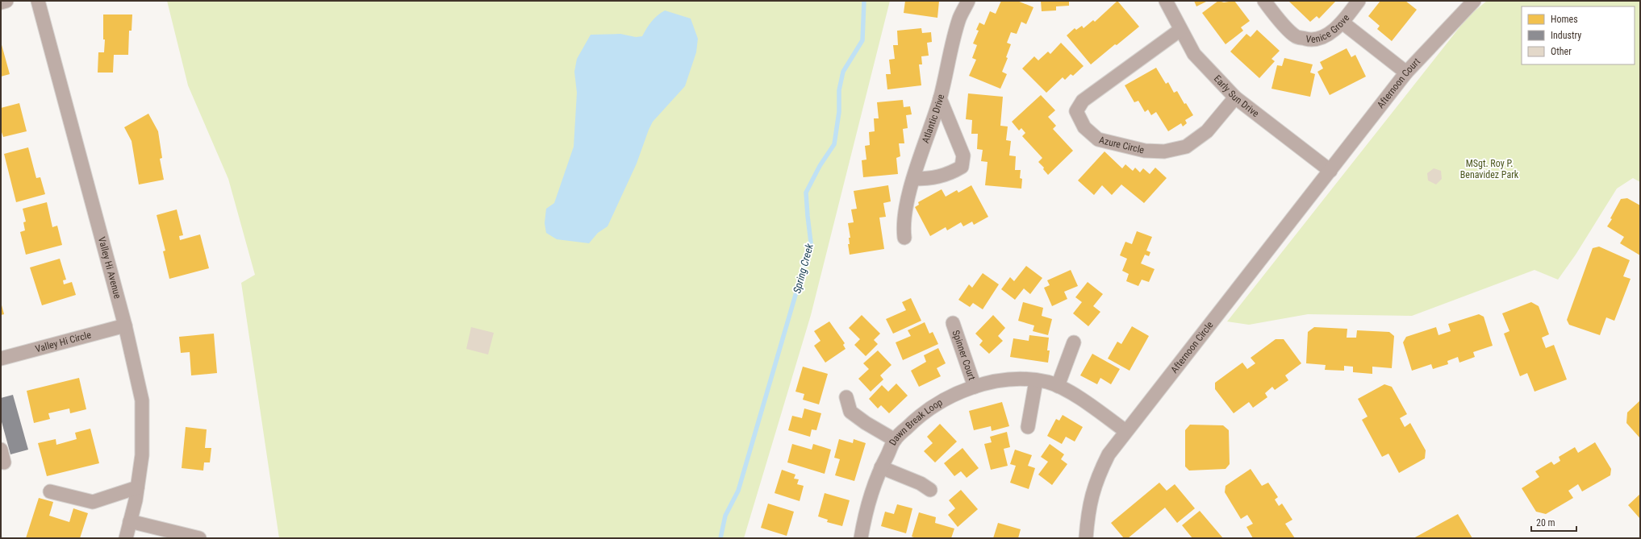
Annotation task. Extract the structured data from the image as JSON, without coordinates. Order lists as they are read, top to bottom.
{
  "streets": {
    "street": [
      "Venice Grove",
      "Afternoon Court",
      "Early Sun Drive",
      "Atlantic Drive",
      "Azure Circle",
      "Valley Hi Avenue",
      "Valley Hi Circle",
      "Afternoon Circle",
      "Spinner Court",
      "Dawn Break Loop"
    ]
  },
  "crossings": [
    ["Afternoon Court", "Early Sun Drive"],
    ["Afternoon Court", "Afternoon Circle"],
    ["Early Sun Drive", "Azure Circle"],
    ["Early Sun Drive", "Afternoon Circle"],
    ["Valley Hi Avenue", "Valley Hi Circle"],
    ["Afternoon Circle", "Dawn Break Loop"],
    ["Spinner Court", "Dawn Break Loop"]
  ],
  "water": ["Spring Creek"],
  "parks": ["MSgt. Roy P. Benavidez Park"],
  "legend": ["Homes", "Industry", "Other"],
  "scale_bar": "20 m"
}
